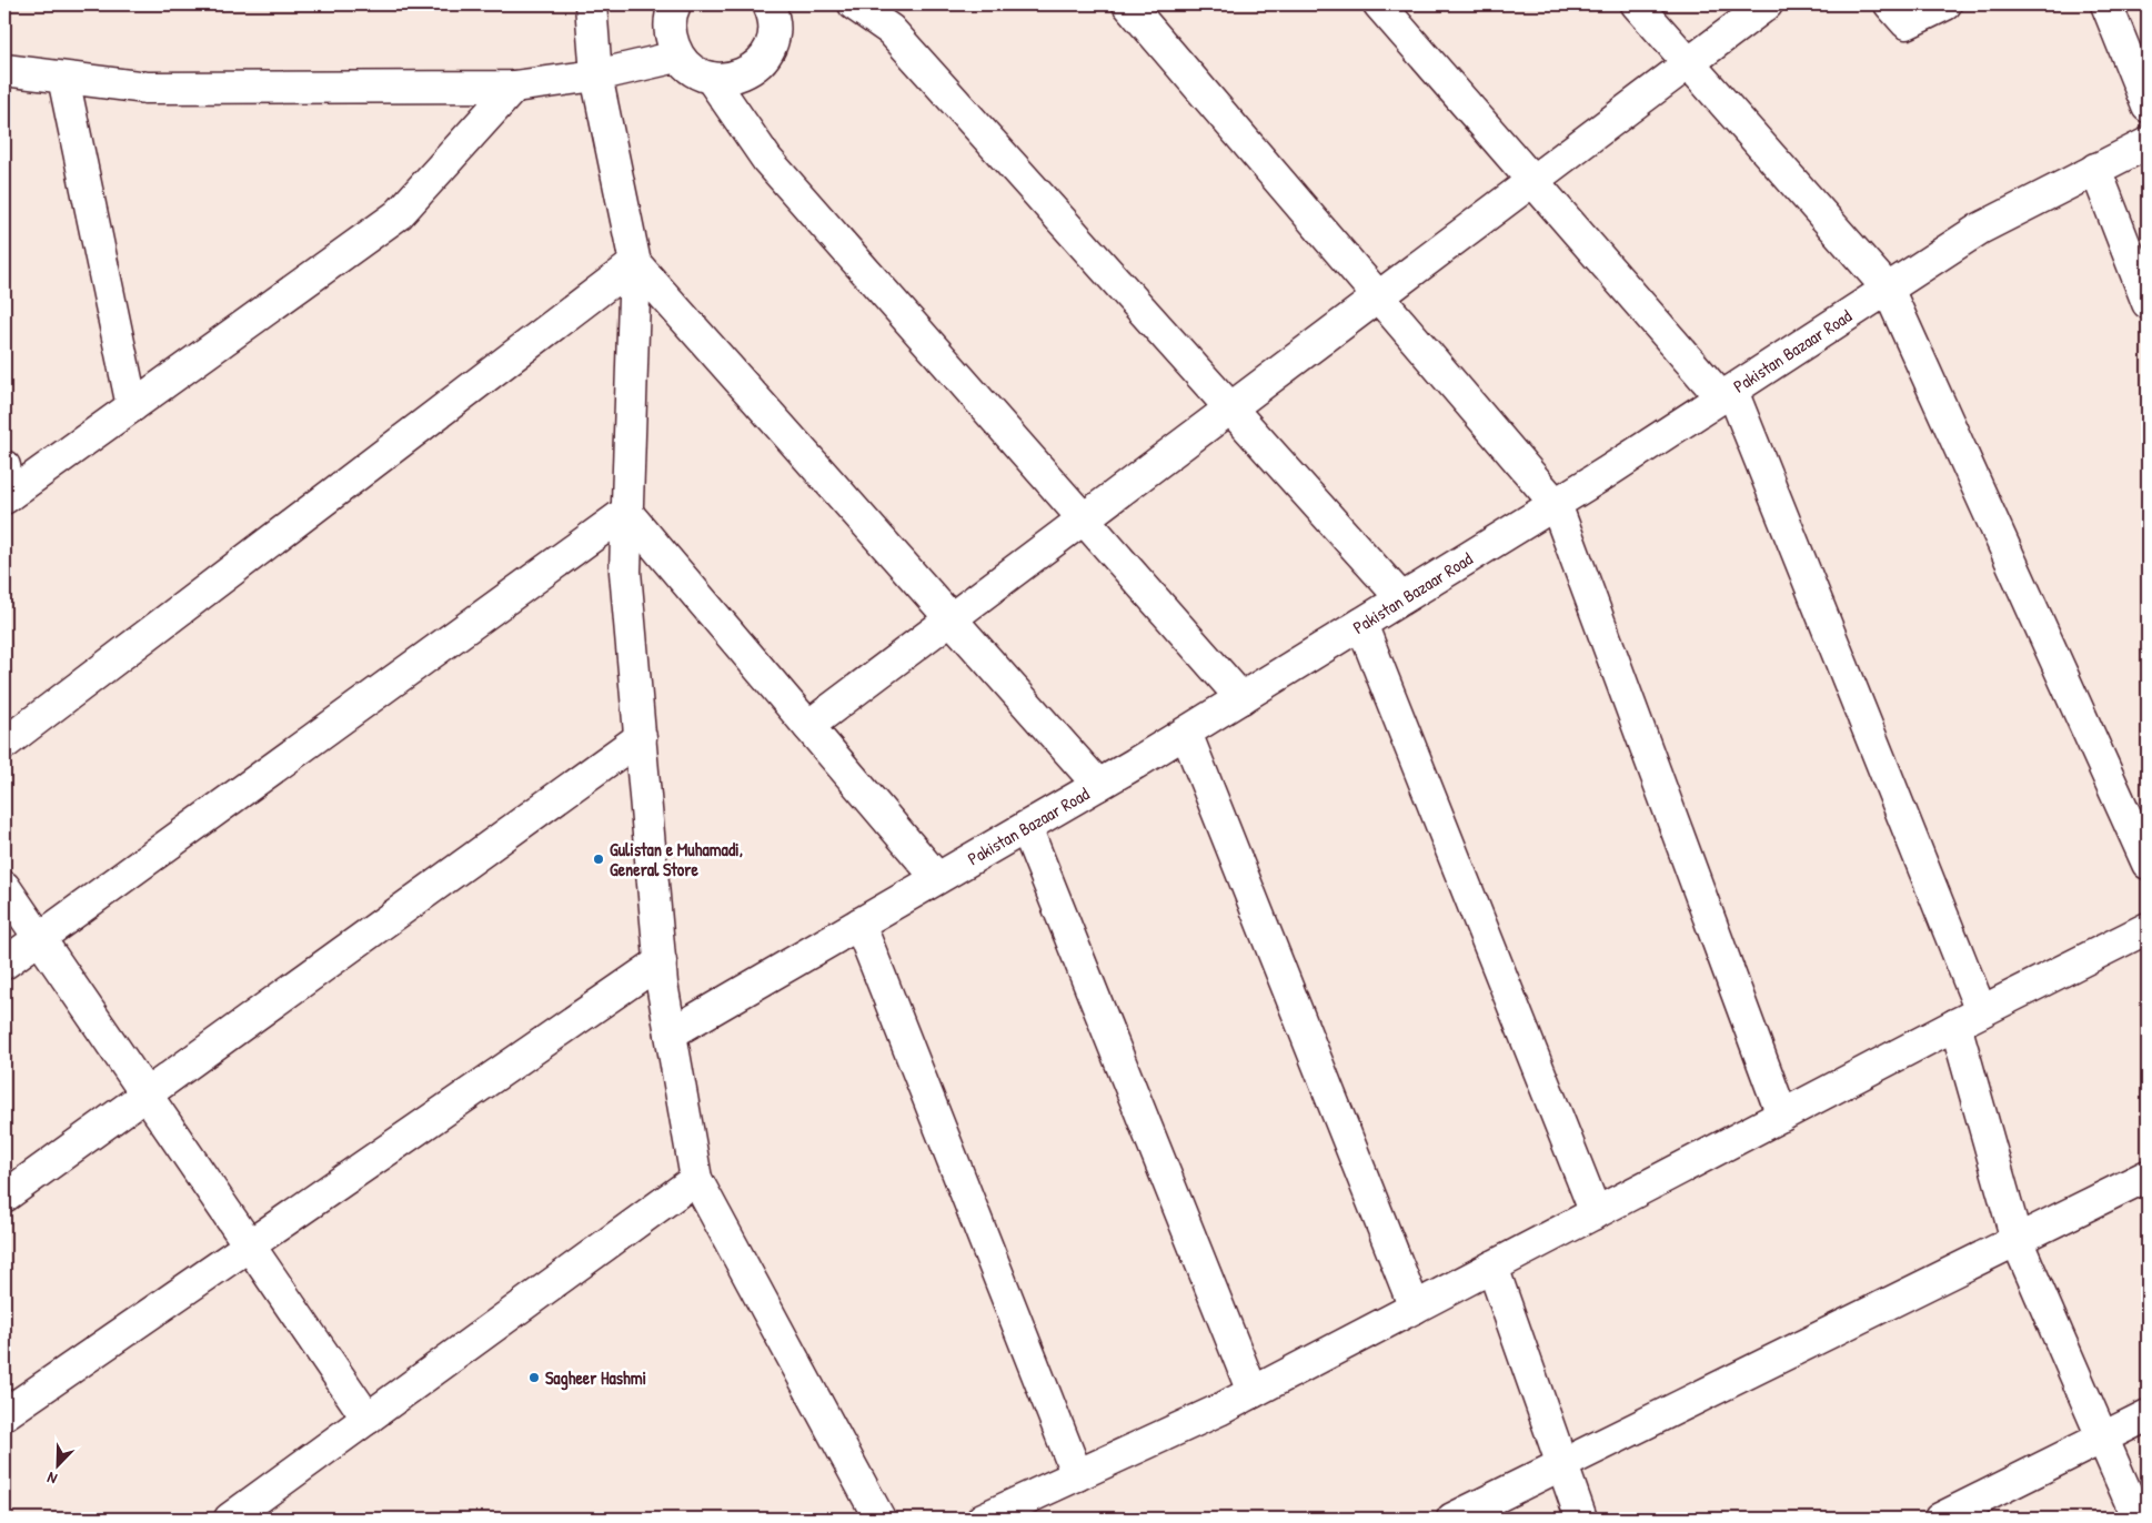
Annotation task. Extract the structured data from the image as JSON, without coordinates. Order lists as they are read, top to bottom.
{
  "streets": {
    "street": ["Pakistan Bazaar Road"]
  },
  "places": ["Gulistan e Muhamadi, General Store", "Sagheer Hashmi"],
  "north": "bottom left"
}
